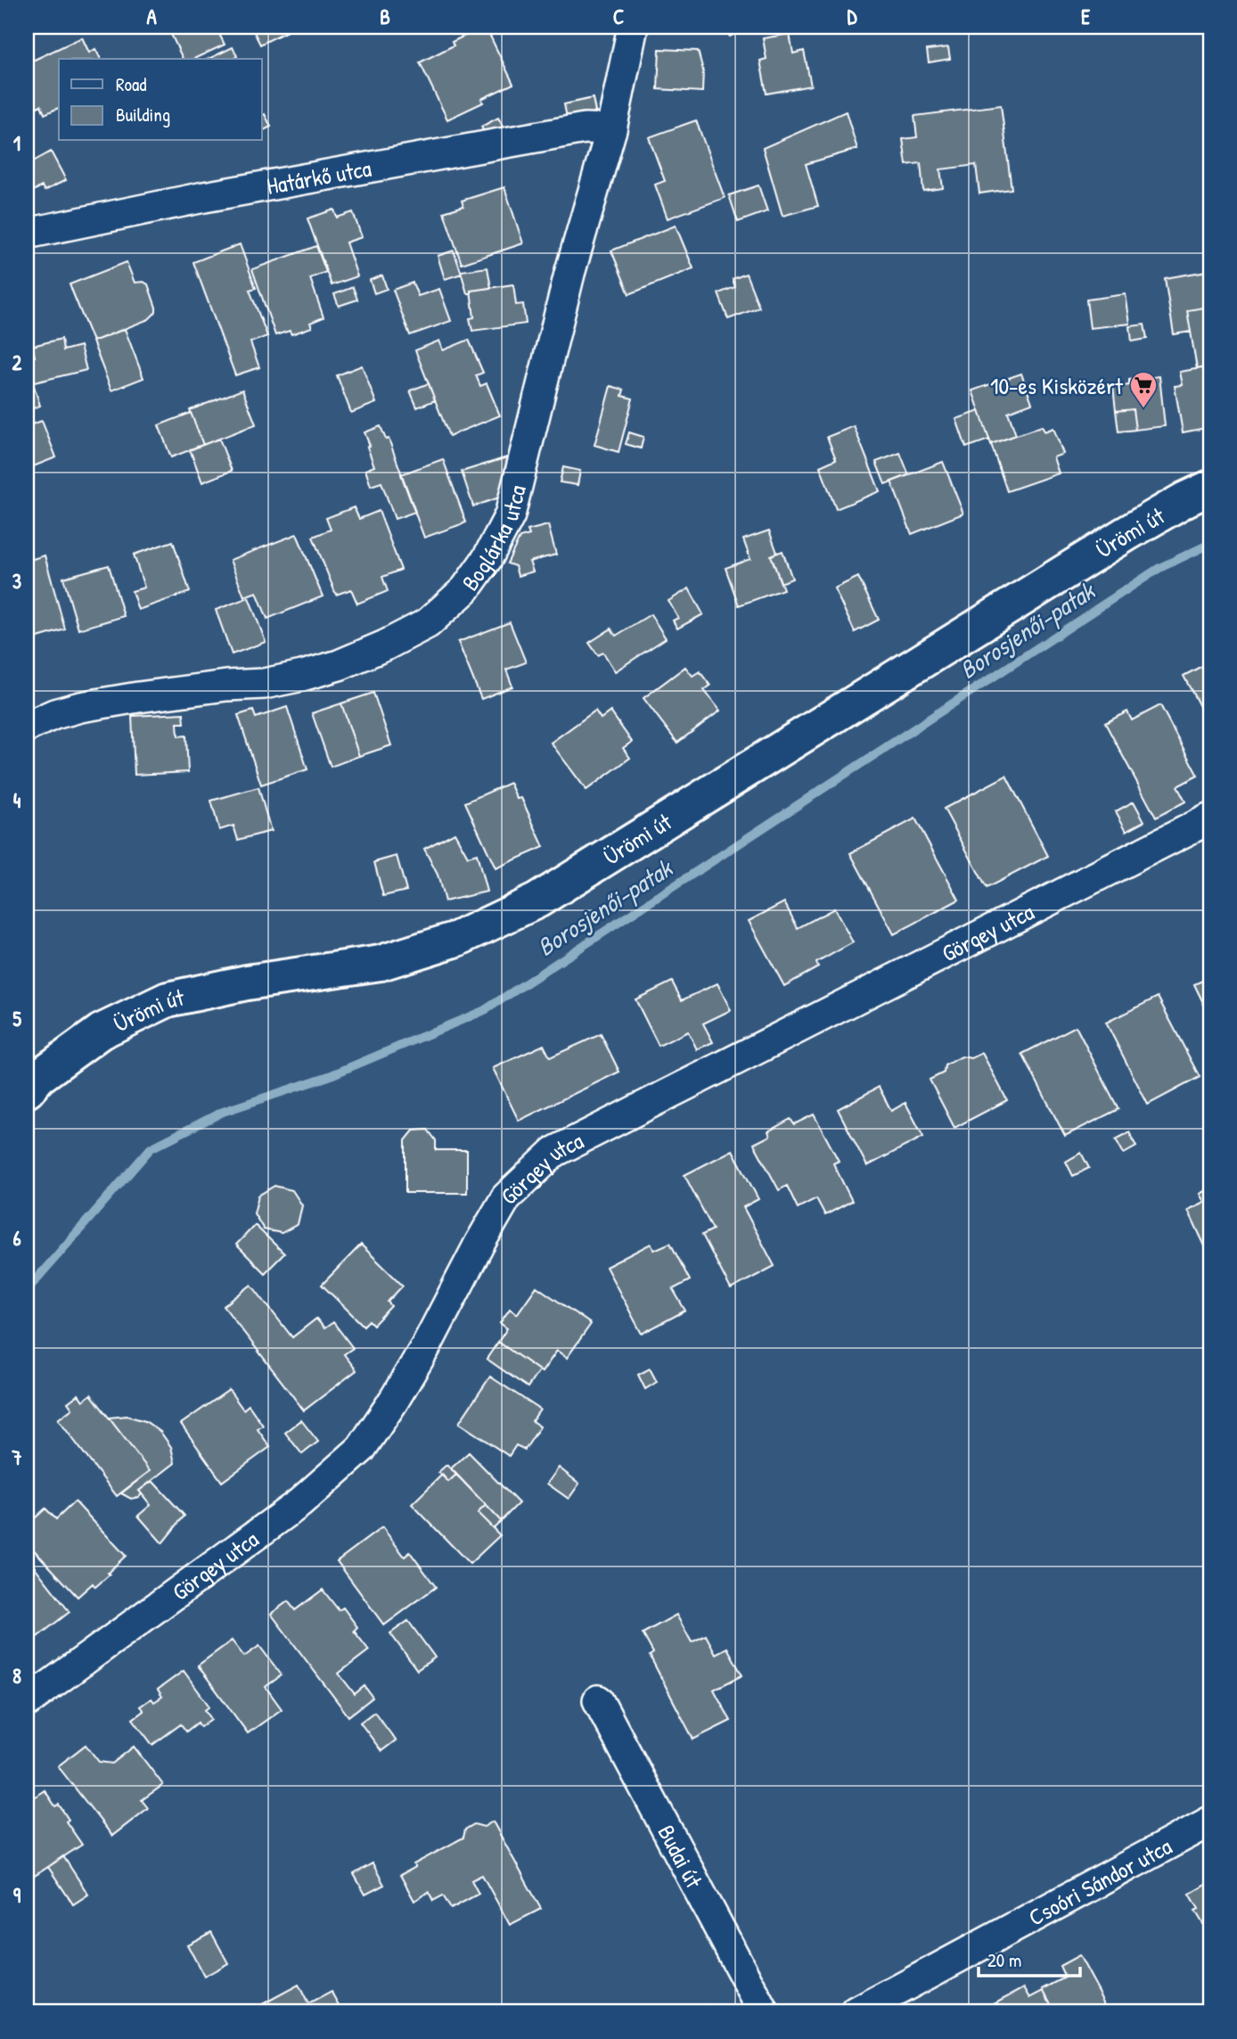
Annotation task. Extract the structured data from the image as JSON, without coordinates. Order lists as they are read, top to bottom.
{
  "streets": {
    "main road": ["Ürömi út"],
    "street": [
      "Határkő utca",
      "Boglárka utca",
      "Görgey utca",
      "Budai út",
      "Csoóri Sándor utca"
    ]
  },
  "crossings": [
    ["Határkő utca", "Boglárka utca"]
  ],
  "water": ["Borosjenői-patak"],
  "places": {
    "supermarket": ["10-es Kisközért"]
  },
  "legend": ["Road", "Building"],
  "scale_bar": "20 m",
  "grid": {
    "columns": [
      "A",
      "B",
      "C",
      "D",
      "E"
    ],
    "rows": [
      "1",
      "2",
      "3",
      "4",
      "5",
      "6",
      "7",
      "8",
      "9"
    ]
  }
}
